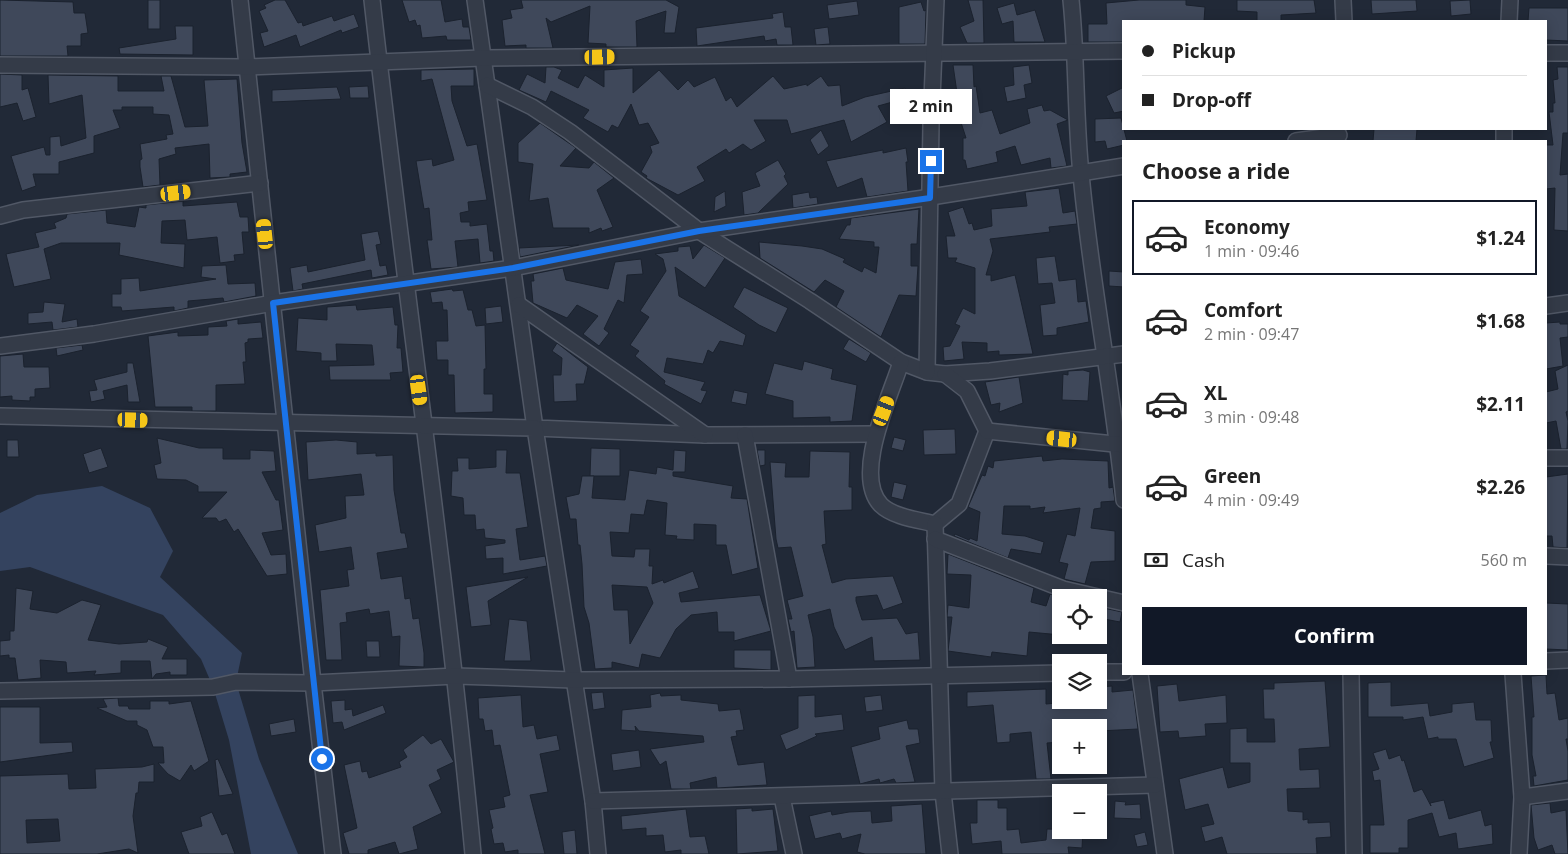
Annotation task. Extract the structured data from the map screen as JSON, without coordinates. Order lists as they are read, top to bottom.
{
  "page": {
    "banner": ["Pickup", "Drop-off"],
    "bubble": "2 min",
    "heading": "Choose a ride",
    "list": [
      {
        "name": "Economy",
        "note": "1 min · 09:46",
        "value": "$1.24"
      },
      {
        "name": "Comfort",
        "note": "2 min · 09:47",
        "value": "$1.68"
      },
      {
        "name": "XL",
        "note": "3 min · 09:48",
        "value": "$2.11"
      },
      {
        "name": "Green",
        "note": "4 min · 09:49",
        "value": "$2.26"
      }
    ],
    "pay": ["Cash", "560 m"],
    "map_buttons": ["+", "−"],
    "buttons": "Confirm"
  }
}
